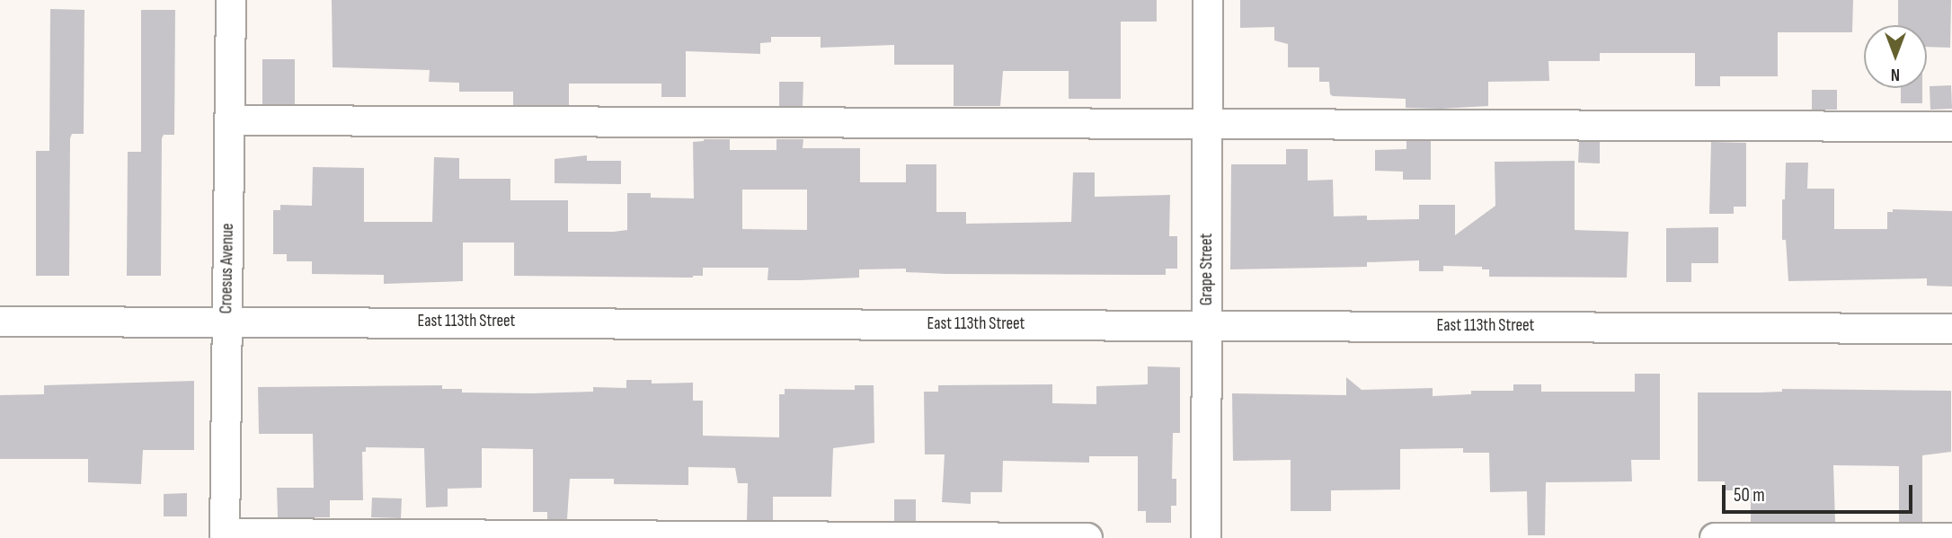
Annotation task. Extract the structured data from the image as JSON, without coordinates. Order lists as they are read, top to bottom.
{
  "streets": {
    "street": ["Croesus Avenue", "Grape Street", "East 113th Street"]
  },
  "crossings": [
    ["Croesus Avenue", "East 113th Street"],
    ["Grape Street", "East 113th Street"]
  ],
  "scale_bar": "50 m",
  "north": "bottom"
}
